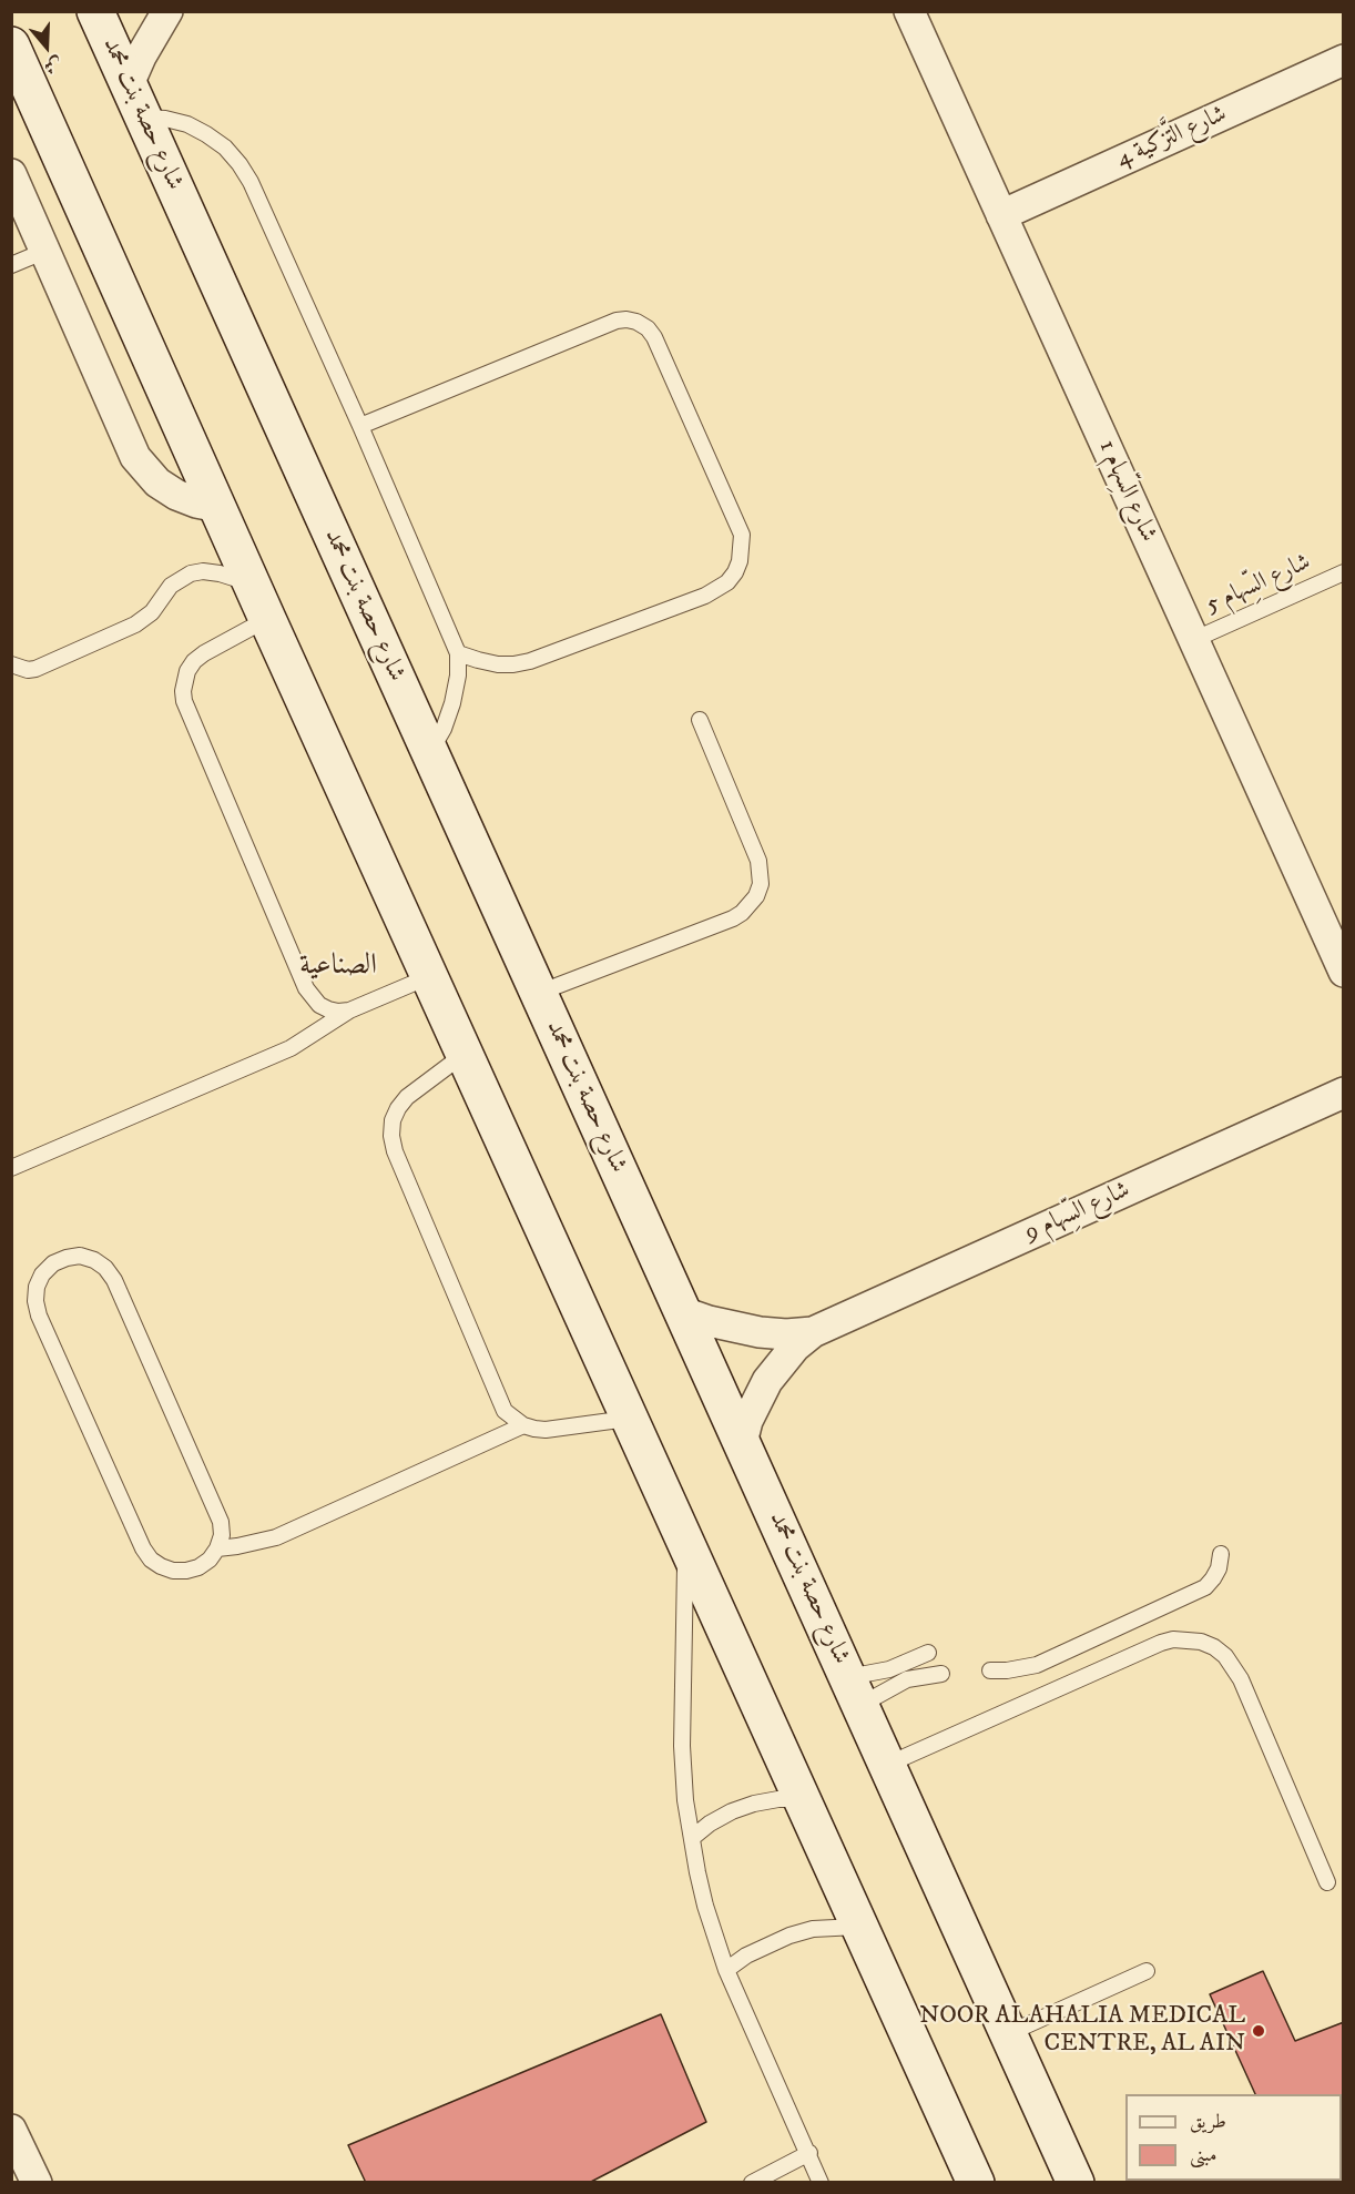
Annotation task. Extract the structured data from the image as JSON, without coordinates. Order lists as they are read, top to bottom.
{
  "streets": {
    "street": [
      "شارع حصة بنت محمد",
      "شارع التَّزكية 4",
      "شارع السِّهام 1",
      "شارع السِّهام 9"
    ],
    "lane": ["شارع السِّهام 5"]
  },
  "crossings": [
    ["شارع حصة بنت محمد", "شارع السِّهام 9"],
    ["شارع التَّزكية 4", "شارع السِّهام 1"],
    ["شارع السِّهام 1", "شارع السِّهام 5"]
  ],
  "districts": ["الصناعية"],
  "places": ["NOOR ALAHALIA MEDICAL CENTRE, AL AIN"],
  "legend": ["طريق", "مبنى"],
  "north": "bottom"
}
